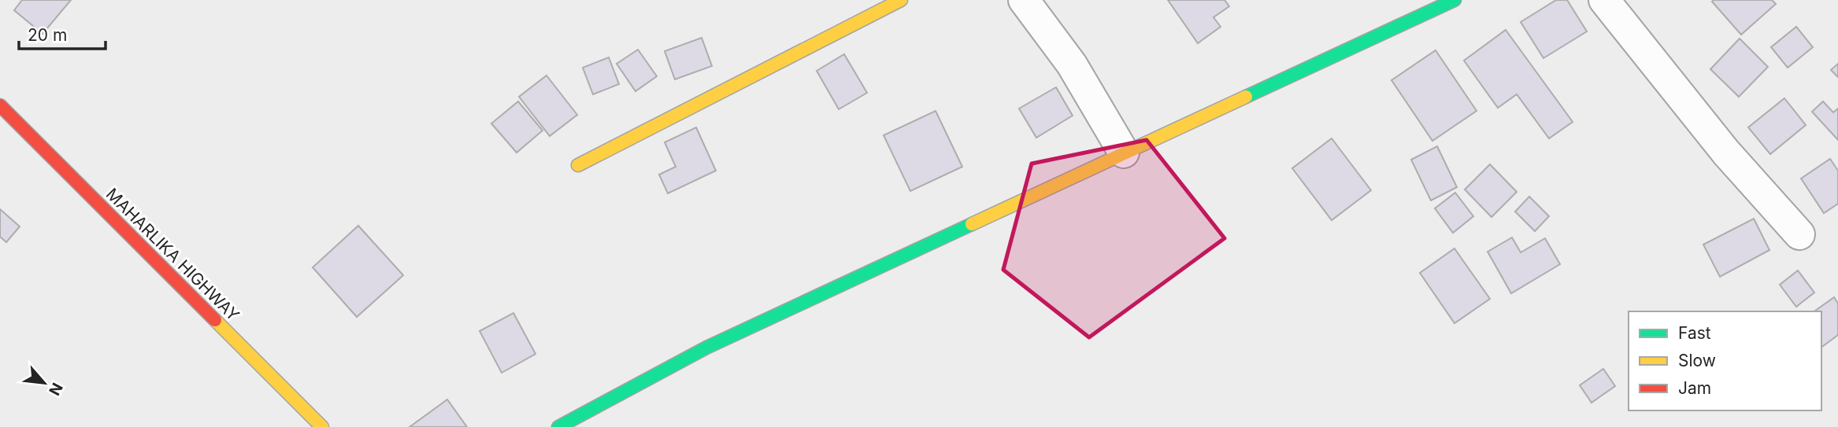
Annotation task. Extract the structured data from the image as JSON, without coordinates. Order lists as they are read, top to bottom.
{
  "streets": {
    "main road": ["MAHARLIKA HIGHWAY"]
  },
  "legend": ["Fast", "Slow", "Jam"],
  "scale_bar": "20 m",
  "north": "bottom right"
}
